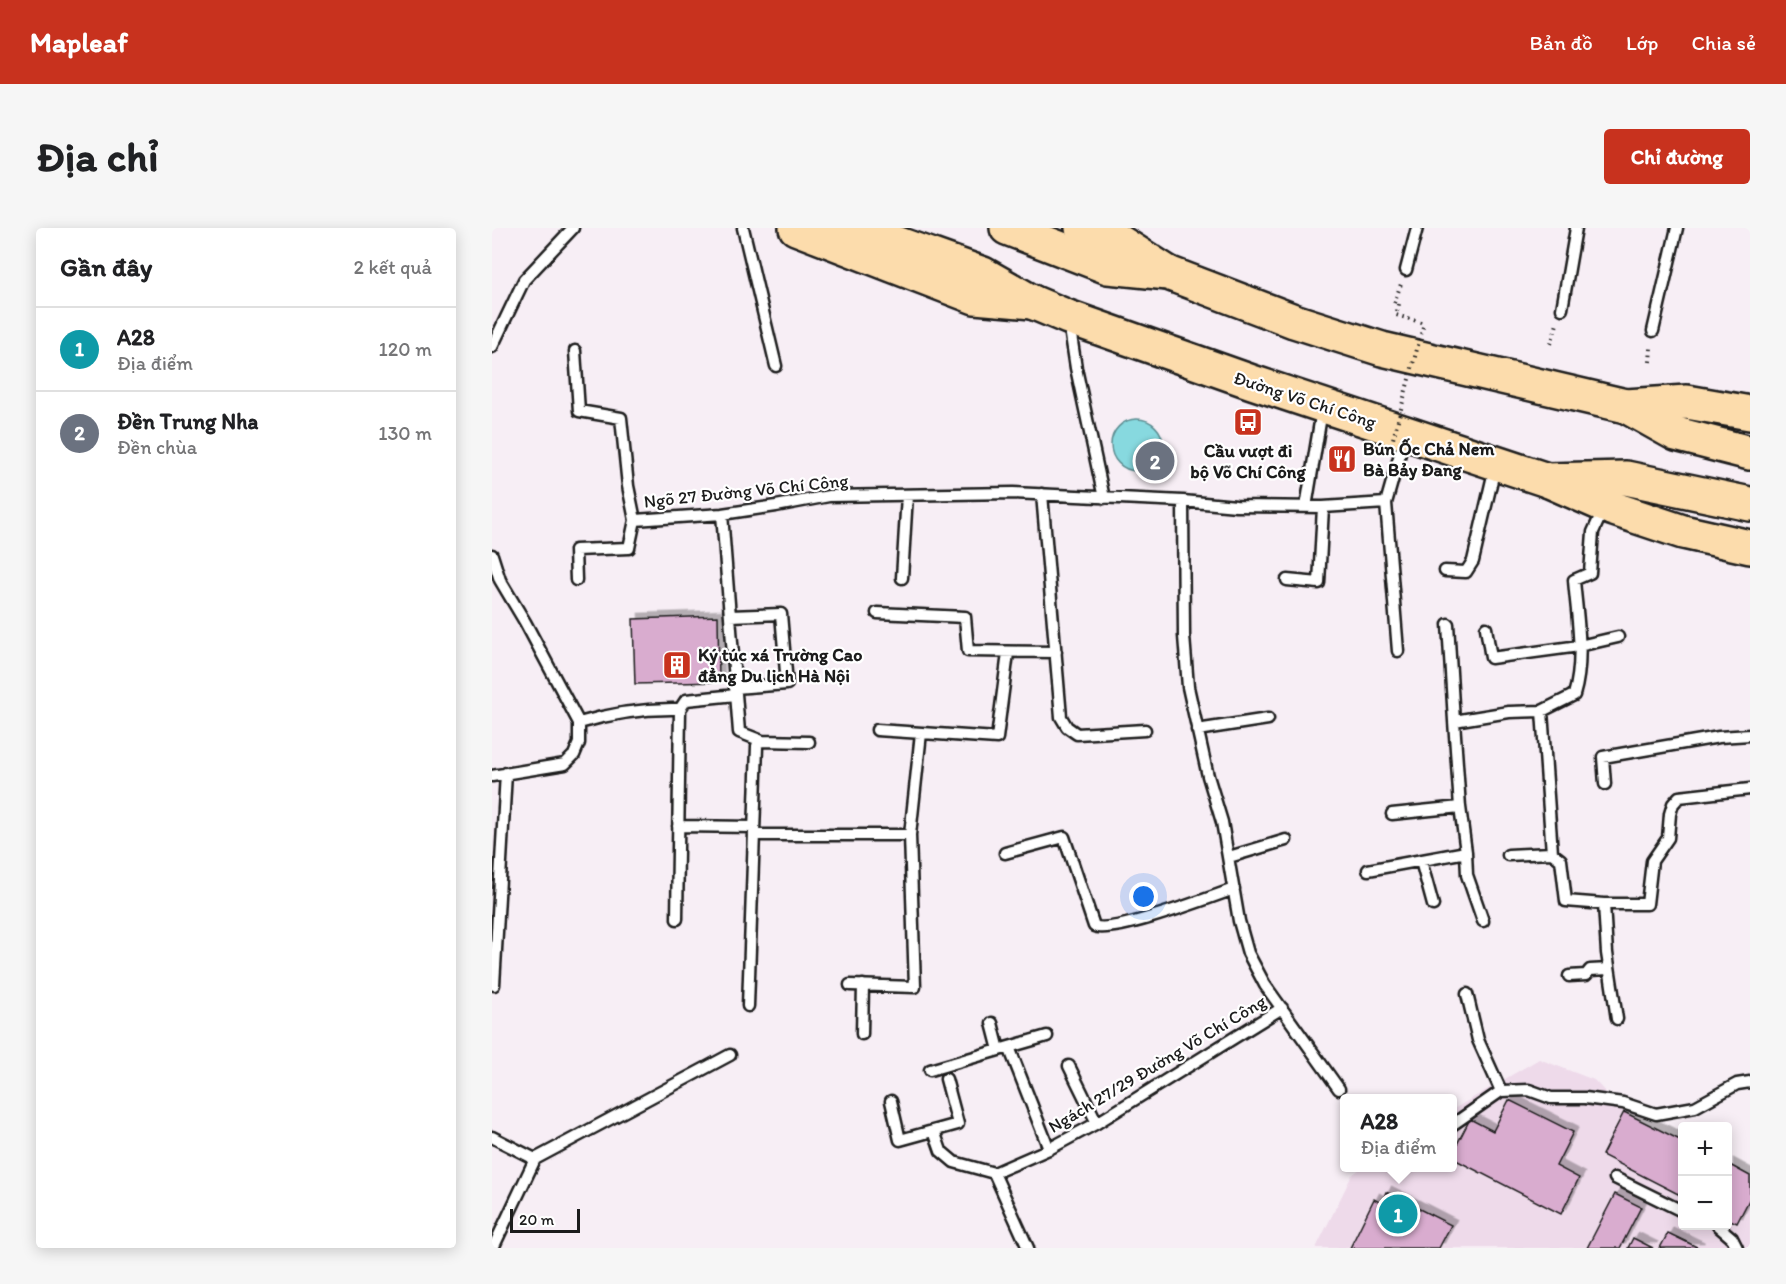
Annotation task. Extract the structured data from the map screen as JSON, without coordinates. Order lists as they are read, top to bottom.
{
  "streets": {
    "main road": ["Đường Võ Chí Công"],
    "lane": ["Ngõ 27 Đường Võ Chí Công", "Ngách 27/29 Đường Võ Chí Công"]
  },
  "crossings": [
    ["Ngõ 27 Đường Võ Chí Công", "Ngách 27/29 Đường Võ Chí Công"]
  ],
  "places": {
    "bus stop": ["Cầu vượt đi bộ Võ Chí Công"],
    "restaurant": ["Bún Ốc Chả Nem Bà Bảy Đang"],
    "building": ["Ký túc xá Trường Cao đẳng Du lịch Hà Nội"]
  },
  "scale_bar": "20 m",
  "page": {
    "header": "Mapleaf",
    "nav": ["Bản đồ", "Lớp", "Chia sẻ"],
    "buttons": "Chỉ đường",
    "title": "Địa chỉ",
    "heading": ["Gần đây", "2 kết quả"],
    "list": [
      {
        "mark": "1",
        "name": "A28",
        "note": "Địa điểm",
        "value": "120 m"
      },
      {
        "mark": "2",
        "name": "Đền Trung Nha",
        "note": "Đền chùa",
        "value": "130 m"
      }
    ],
    "pins": ["2", "1"],
    "popup": ["A28", "Địa điểm"],
    "map_buttons": ["+", "−"],
    "scale": "20 m"
  }
}
